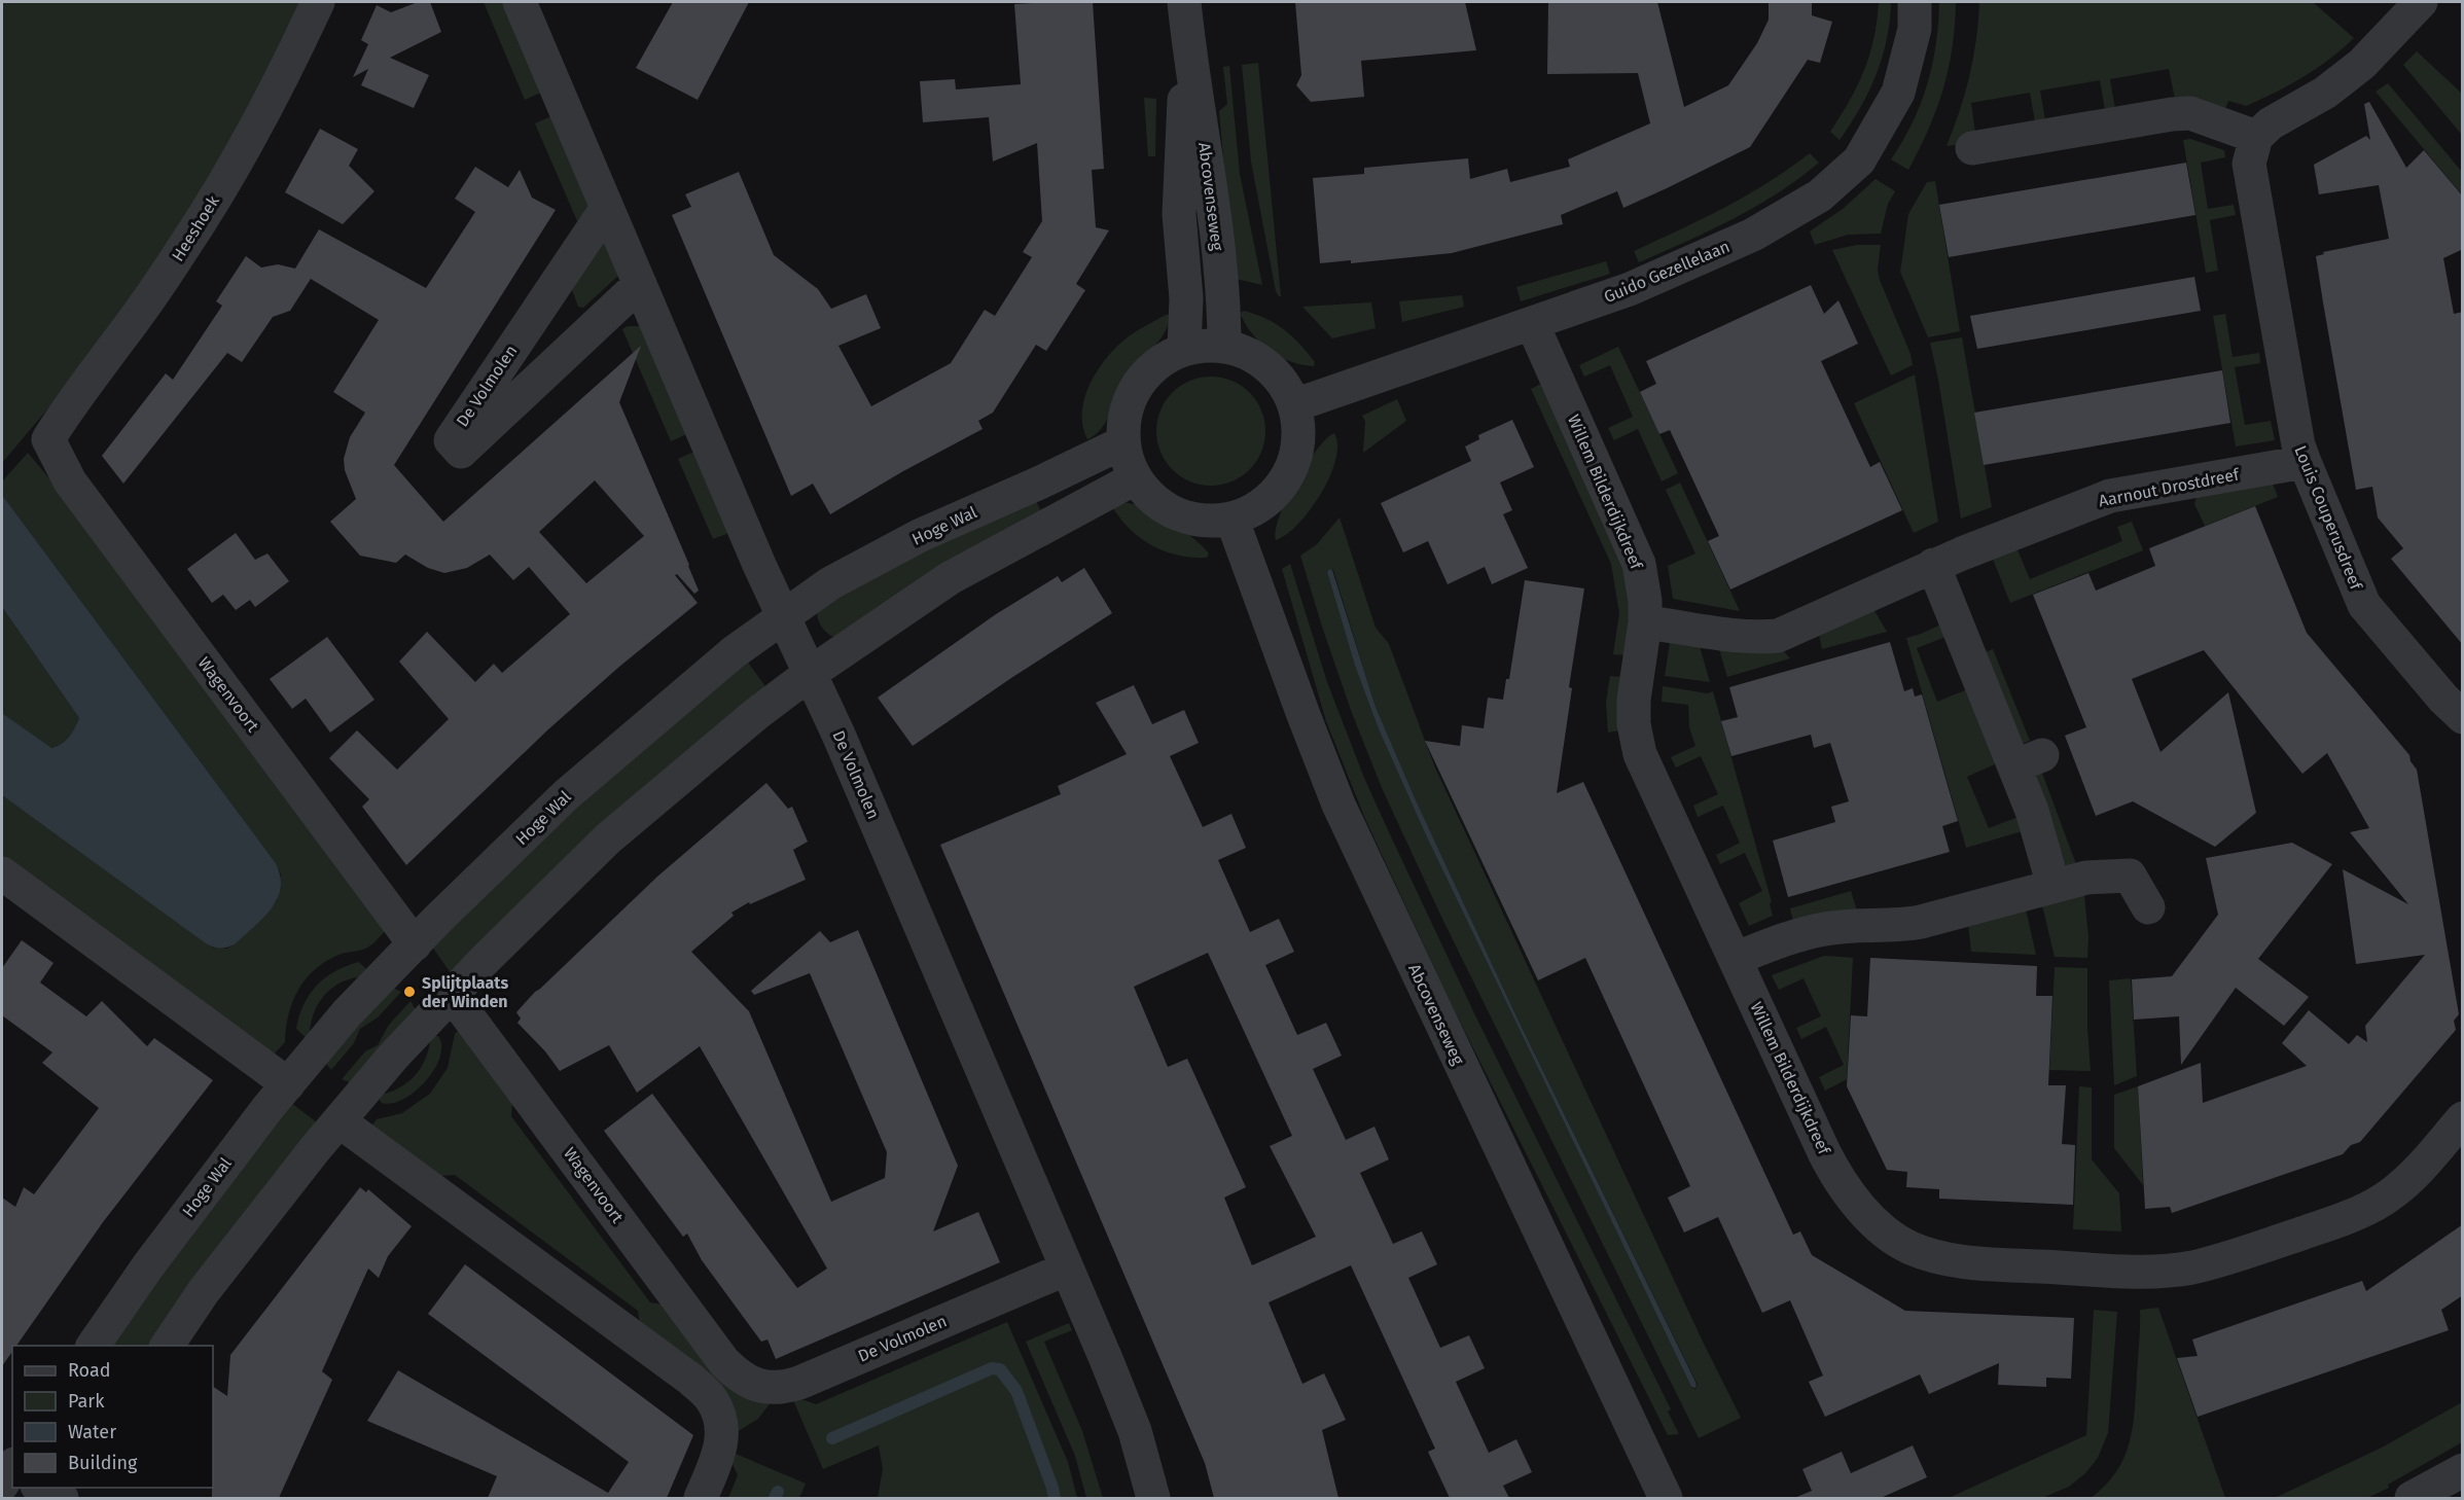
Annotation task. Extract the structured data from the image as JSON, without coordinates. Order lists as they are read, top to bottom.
{
  "streets": {
    "street": [
      "Abcovenseweg",
      "Heeshoek",
      "Guido Gezellelaan",
      "De Volmolen",
      "Aarnout Drostdreef",
      "Willem Bilderdijkdreef",
      "Louis Couperusdreef",
      "Hoge Wal",
      "Wagenvoort"
    ]
  },
  "crossings": [
    ["Abcovenseweg", "Guido Gezellelaan"],
    ["Abcovenseweg", "Hoge Wal"],
    ["Heeshoek", "Wagenvoort"],
    ["Guido Gezellelaan", "Willem Bilderdijkdreef"],
    ["Guido Gezellelaan", "Hoge Wal"],
    ["De Volmolen", "Hoge Wal"],
    ["De Volmolen", "Wagenvoort"],
    ["Aarnout Drostdreef", "Willem Bilderdijkdreef"],
    ["Aarnout Drostdreef", "Louis Couperusdreef"],
    ["Hoge Wal", "Wagenvoort"]
  ],
  "places": ["Splijtplaats der Winden"],
  "legend": [
    "Road",
    "Park",
    "Water",
    "Building"
  ]
}
